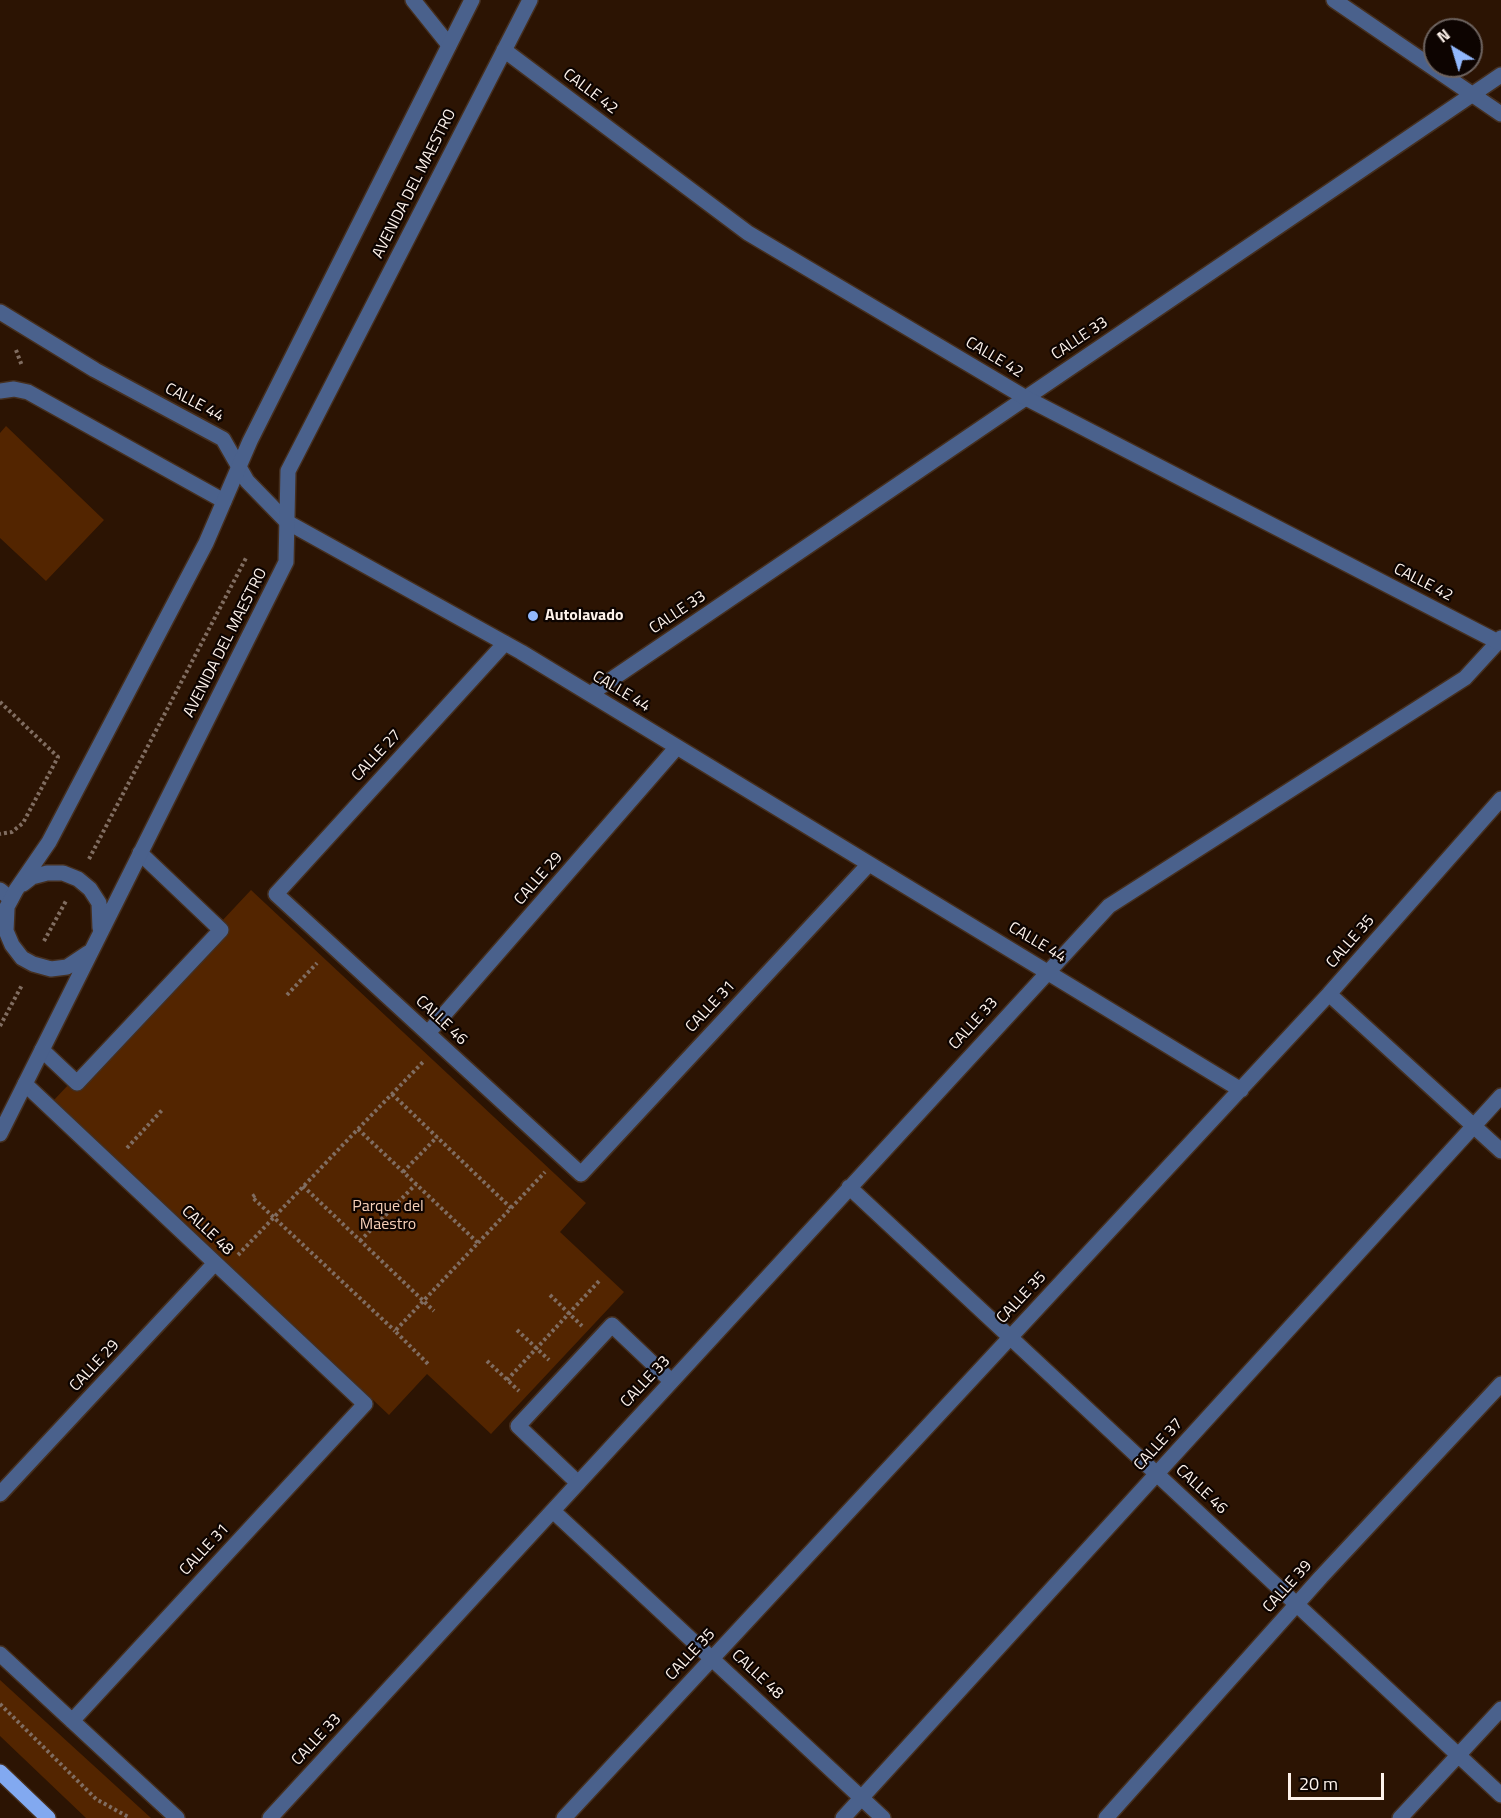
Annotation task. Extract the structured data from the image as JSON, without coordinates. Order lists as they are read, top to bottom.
{
  "streets": {
    "street": [
      "CALLE 42",
      "AVENIDA DEL MAESTRO",
      "CALLE 33",
      "CALLE 44",
      "CALLE 27",
      "CALLE 29",
      "CALLE 35",
      "CALLE 31",
      "CALLE 46",
      "CALLE 48",
      "CALLE 37",
      "CALLE 39"
    ]
  },
  "crossings": [
    ["CALLE 42", "AVENIDA DEL MAESTRO"],
    ["CALLE 42", "CALLE 33"],
    ["AVENIDA DEL MAESTRO", "CALLE 44"],
    ["AVENIDA DEL MAESTRO", "CALLE 48"],
    ["CALLE 33", "CALLE 44"],
    ["CALLE 33", "CALLE 46"],
    ["CALLE 33", "CALLE 48"],
    ["CALLE 44", "CALLE 27"],
    ["CALLE 44", "CALLE 29"],
    ["CALLE 44", "CALLE 35"],
    ["CALLE 44", "CALLE 31"],
    ["CALLE 27", "CALLE 46"],
    ["CALLE 29", "CALLE 46"],
    ["CALLE 29", "CALLE 48"],
    ["CALLE 35", "CALLE 46"],
    ["CALLE 35", "CALLE 48"],
    ["CALLE 31", "CALLE 46"],
    ["CALLE 31", "CALLE 48"],
    ["CALLE 46", "CALLE 37"],
    ["CALLE 46", "CALLE 39"],
    ["CALLE 48", "CALLE 37"]
  ],
  "parks": ["Parque del Maestro"],
  "places": ["Autolavado"],
  "scale_bar": "20 m",
  "north": "top left"
}
